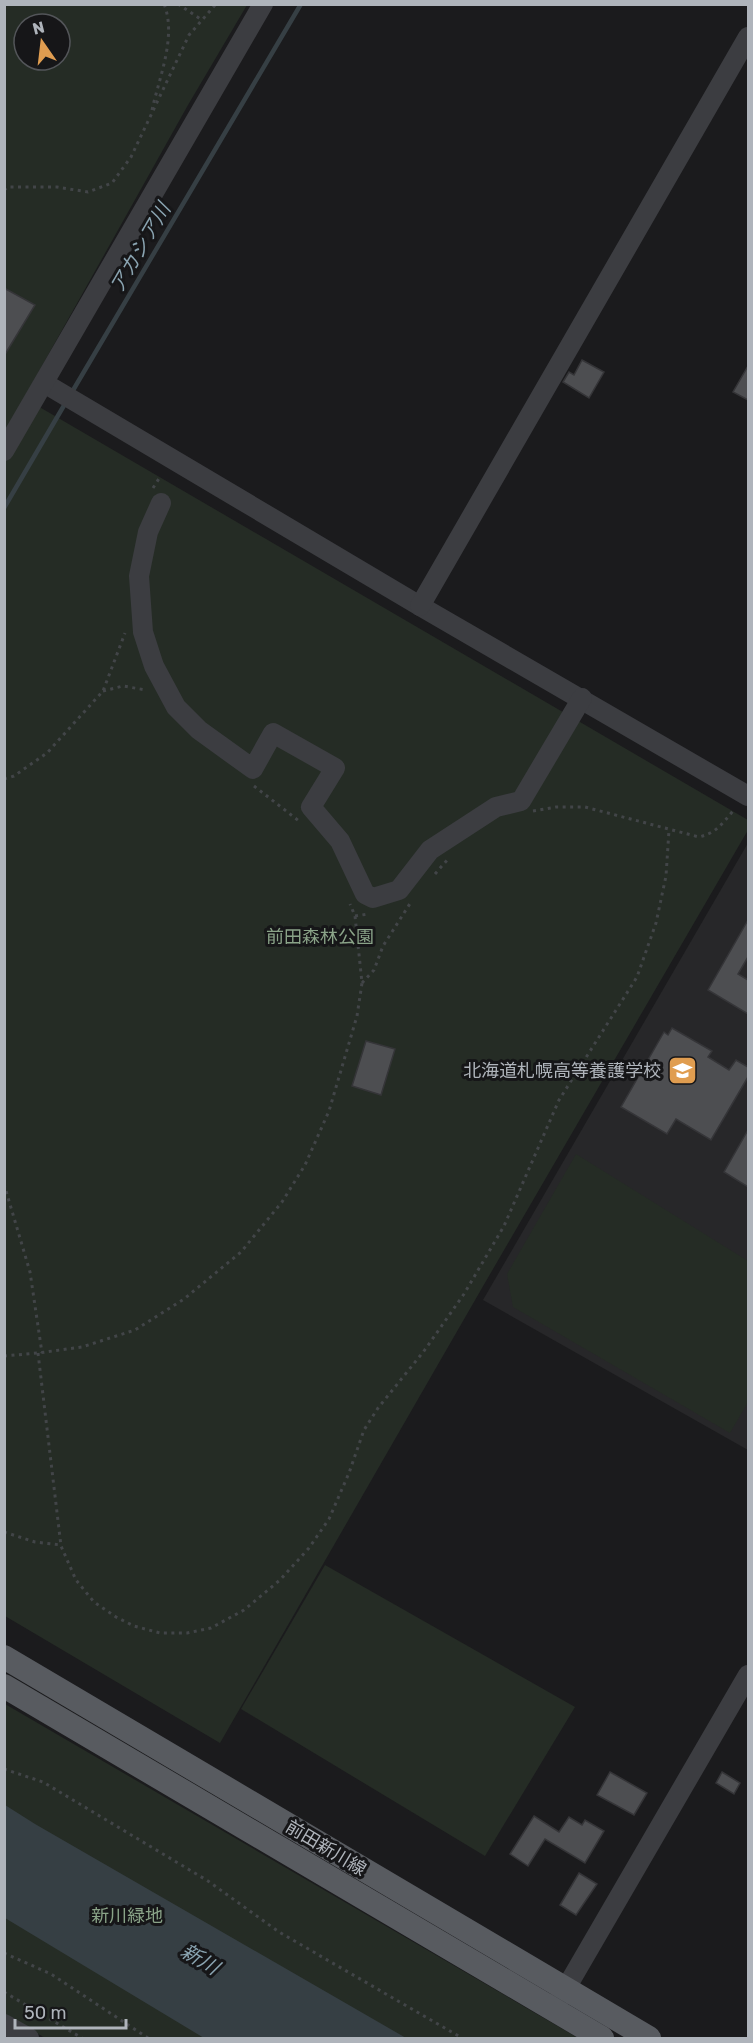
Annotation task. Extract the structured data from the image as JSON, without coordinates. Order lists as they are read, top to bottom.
{
  "streets": {
    "main road": ["前田新川線"]
  },
  "water": ["アカシア川", "新川"],
  "parks": ["前田森林公園", "新川緑地"],
  "places": {
    "school or university": ["北海道札幌高等養護学校"]
  },
  "scale_bar": "50 m",
  "north": "top"
}
